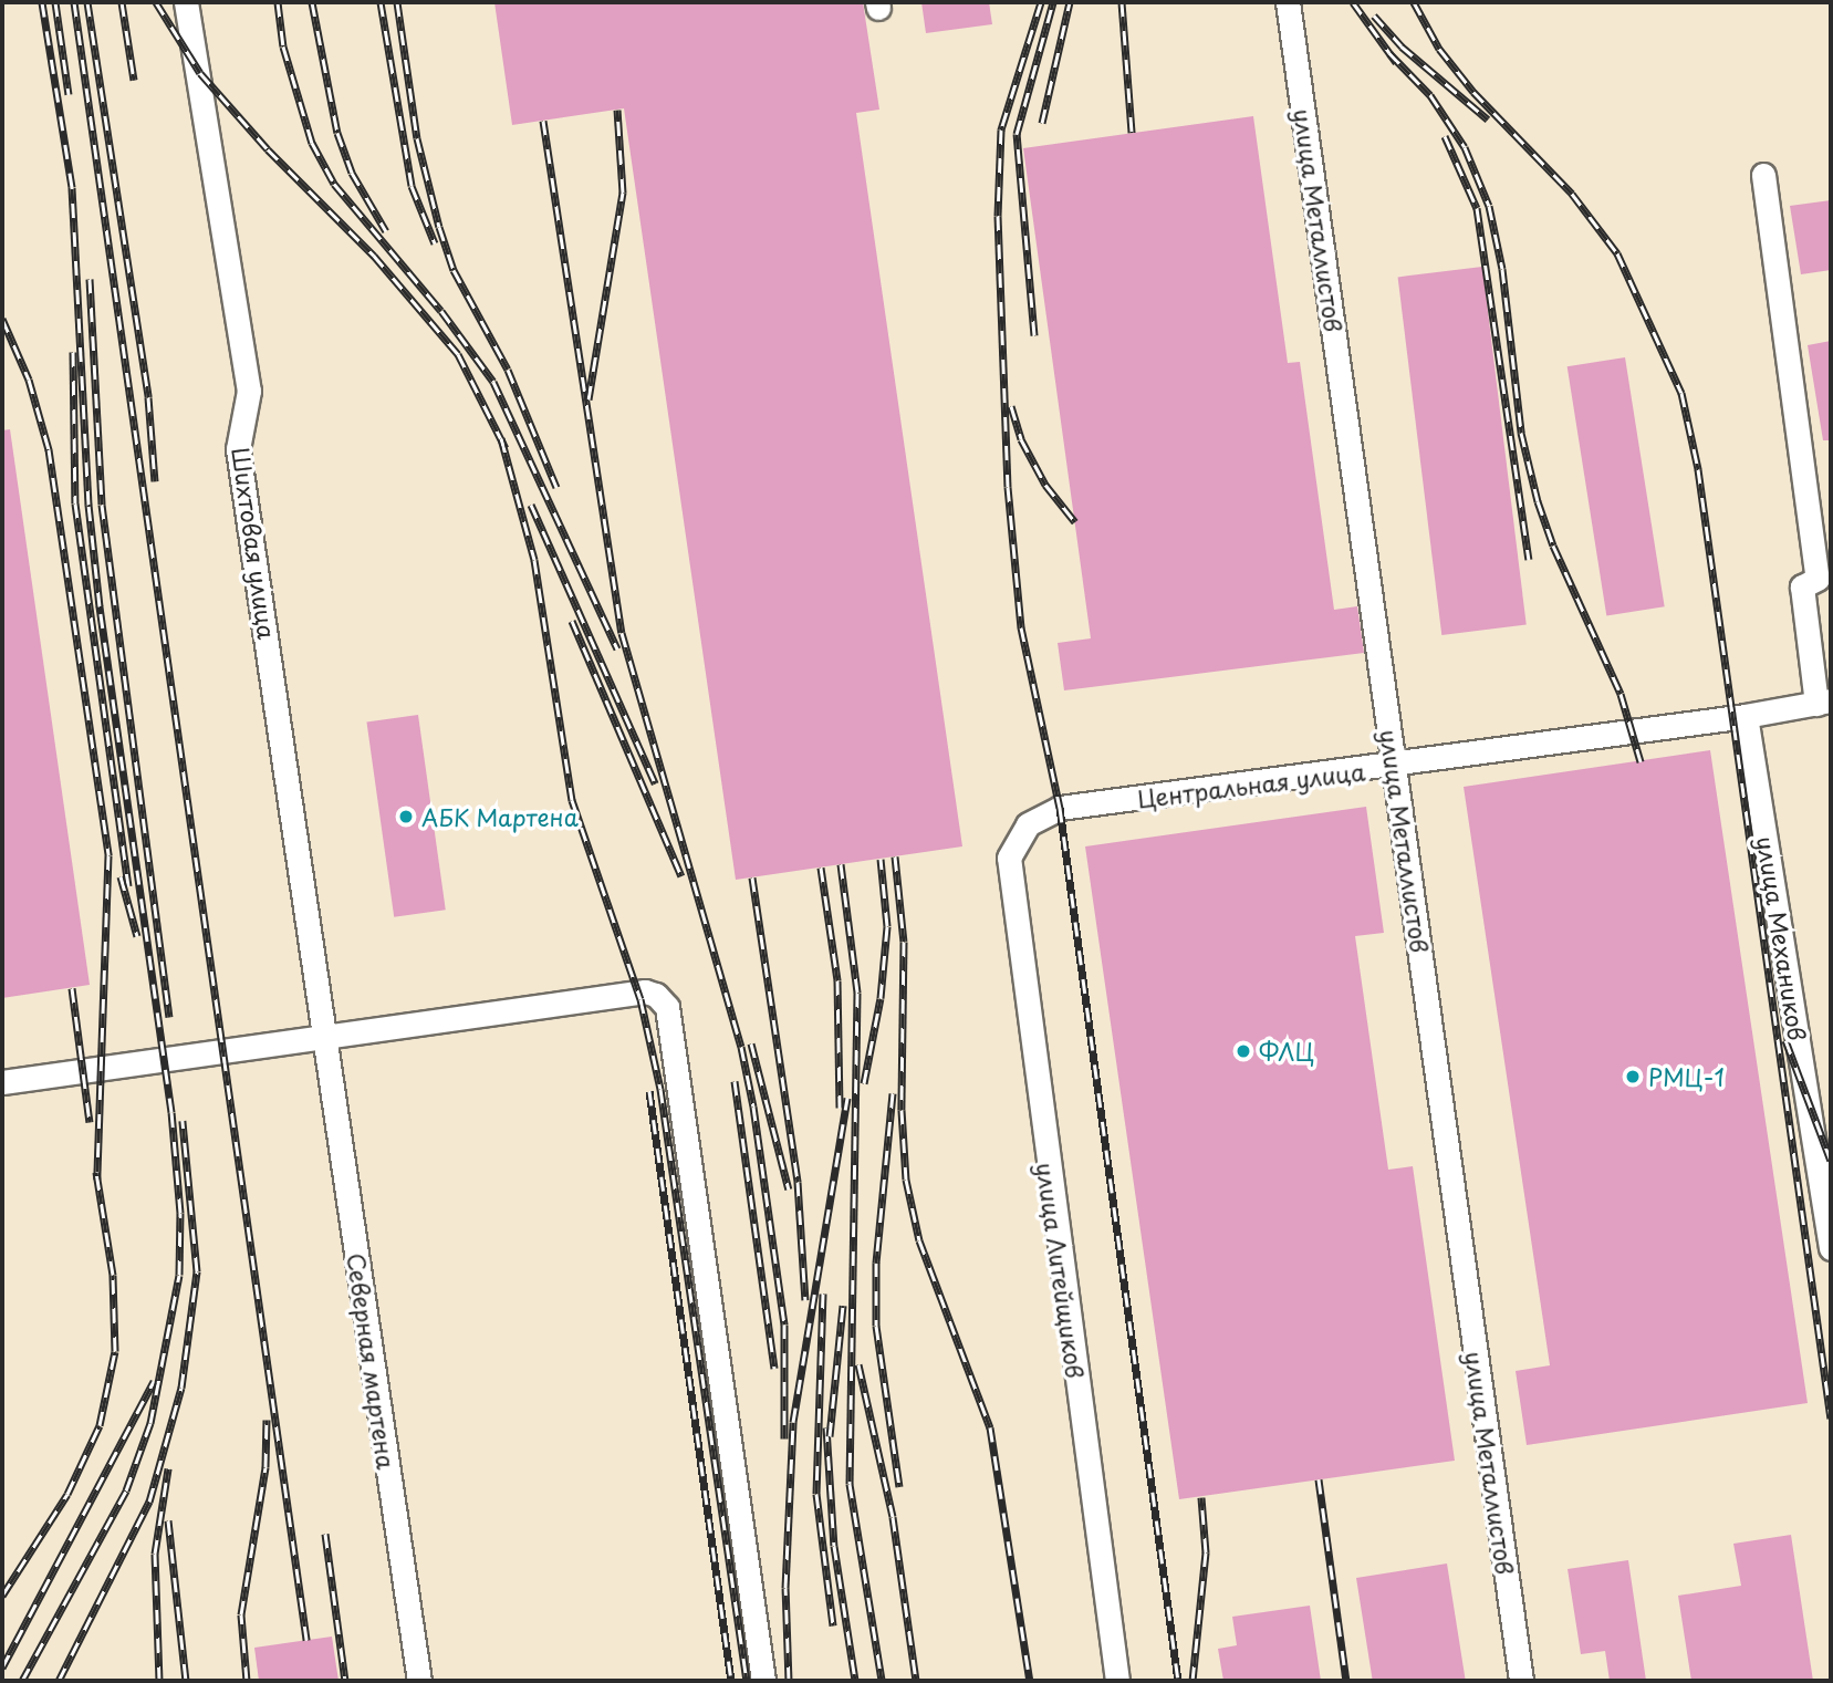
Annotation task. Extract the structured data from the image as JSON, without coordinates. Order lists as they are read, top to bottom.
{
  "streets": {
    "street": [
      "улица Металлистов",
      "Шихтовая улица",
      "Центральная улица",
      "улица Механиков",
      "улица Литейщиков",
      "Северная мартена"
    ]
  },
  "crossings": [
    ["улица Металлистов", "Центральная улица"],
    ["Шихтовая улица", "Северная мартена"],
    ["Центральная улица", "улица Механиков"],
    ["Центральная улица", "улица Литейщиков"]
  ],
  "places": ["АБК Мартена", "ФЛЦ", "РМЦ-1"]
}
